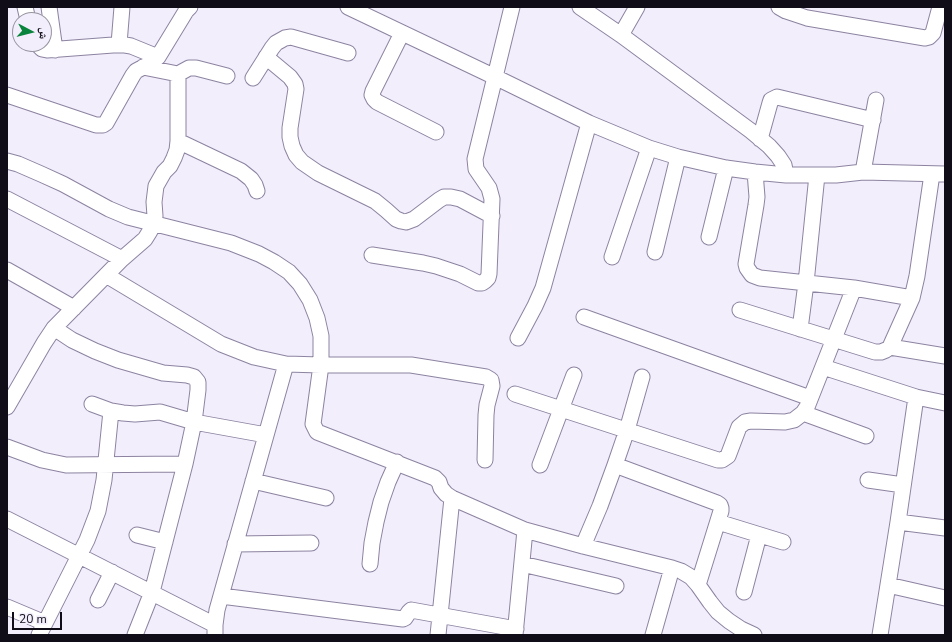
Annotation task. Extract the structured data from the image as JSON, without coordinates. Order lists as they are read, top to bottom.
{
  "scale_bar": "20 m",
  "north": "right"
}
